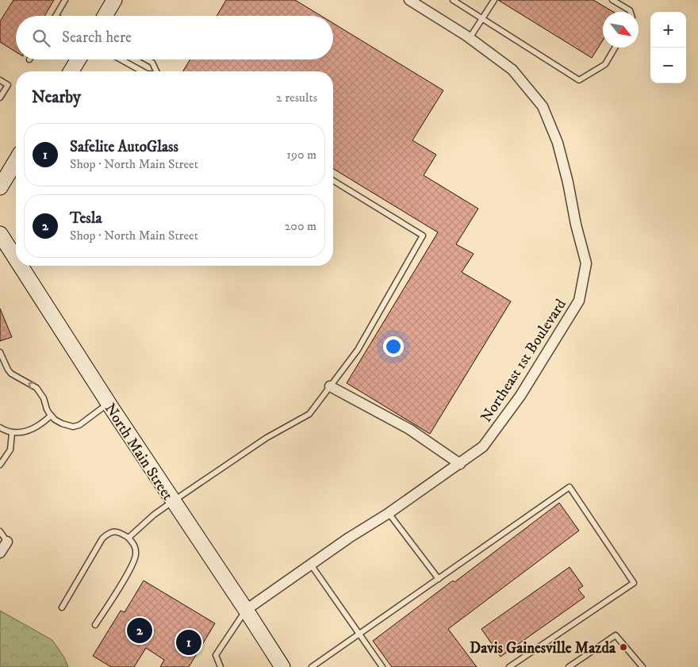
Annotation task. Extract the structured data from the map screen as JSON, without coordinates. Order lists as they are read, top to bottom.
{
  "streets": {
    "main road": ["North Main Street"],
    "street": ["Northeast 1st Boulevard"]
  },
  "crossings": [
    ["Northeast 1st Boulevard", "North Main Street"]
  ],
  "places": ["Davis Gainesville Mazda"],
  "north": "bottom right",
  "page": {
    "map_buttons": ["+", "−"],
    "search": "Search here",
    "heading": ["Nearby", "2 results"],
    "list": [
      {
        "mark": "1",
        "name": "Safelite AutoGlass",
        "note": "Shop · North Main Street",
        "value": "190 m"
      },
      {
        "mark": "2",
        "name": "Tesla",
        "note": "Shop · North Main Street",
        "value": "200 m"
      }
    ],
    "pins": ["2", "1"]
  }
}
